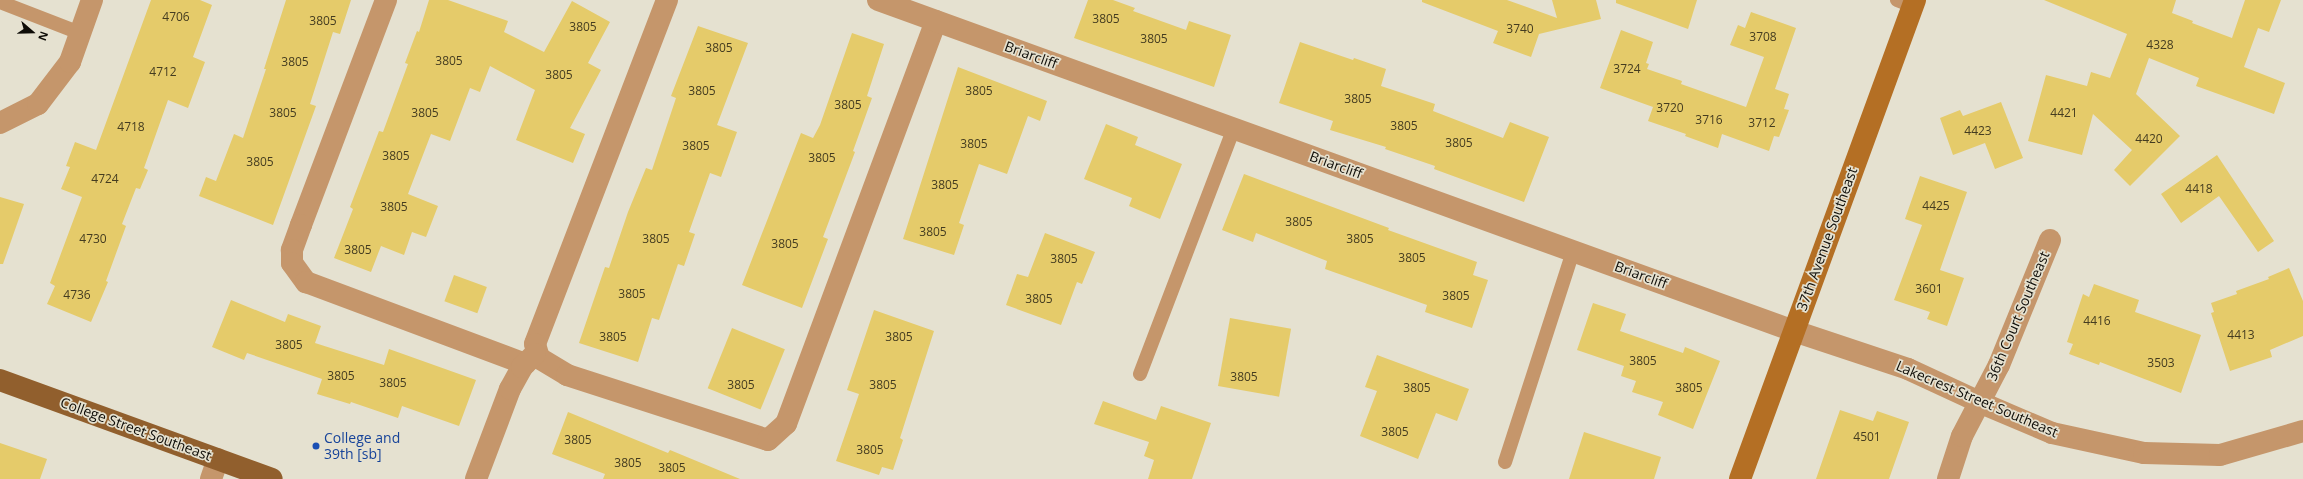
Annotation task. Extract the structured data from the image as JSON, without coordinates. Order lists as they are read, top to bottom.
{
  "streets": {
    "main road": ["College Street Southeast"],
    "street": [
      "Briarcliff",
      "37th Avenue Southeast",
      "36th Court Southeast",
      "Lakecrest Street Southeast"
    ]
  },
  "crossings": [
    ["Briarcliff", "37th Avenue Southeast"],
    ["Briarcliff", "Lakecrest Street Southeast"],
    ["37th Avenue Southeast", "Lakecrest Street Southeast"],
    ["36th Court Southeast", "Lakecrest Street Southeast"]
  ],
  "places": ["College and 39th [sb]"],
  "house_numbers": [
    "4706",
    "3805",
    "3805",
    "3805",
    "3740",
    "3708",
    "3805",
    "4328",
    "3805",
    "3805",
    "3805",
    "3724",
    "4712",
    "3805",
    "3805",
    "3805",
    "3805",
    "3805",
    "3720",
    "3805",
    "3805",
    "4421",
    "3716",
    "3712",
    "3805",
    "4718",
    "4423",
    "4420",
    "3805",
    "3805",
    "3805",
    "3805",
    "3805",
    "3805",
    "4724",
    "3805",
    "4418",
    "4425",
    "3805",
    "3805",
    "3805",
    "4730",
    "3805",
    "3805",
    "3805",
    "3805",
    "3805",
    "3805",
    "3601",
    "3805",
    "4736",
    "3805",
    "3805",
    "4416",
    "4413",
    "3805",
    "3805",
    "3805",
    "3805",
    "3503",
    "3805",
    "3805",
    "3805",
    "3805",
    "3805",
    "3805",
    "3805",
    "3805",
    "4501",
    "3805",
    "3805",
    "3805",
    "3805"
  ],
  "north": "right"
}
